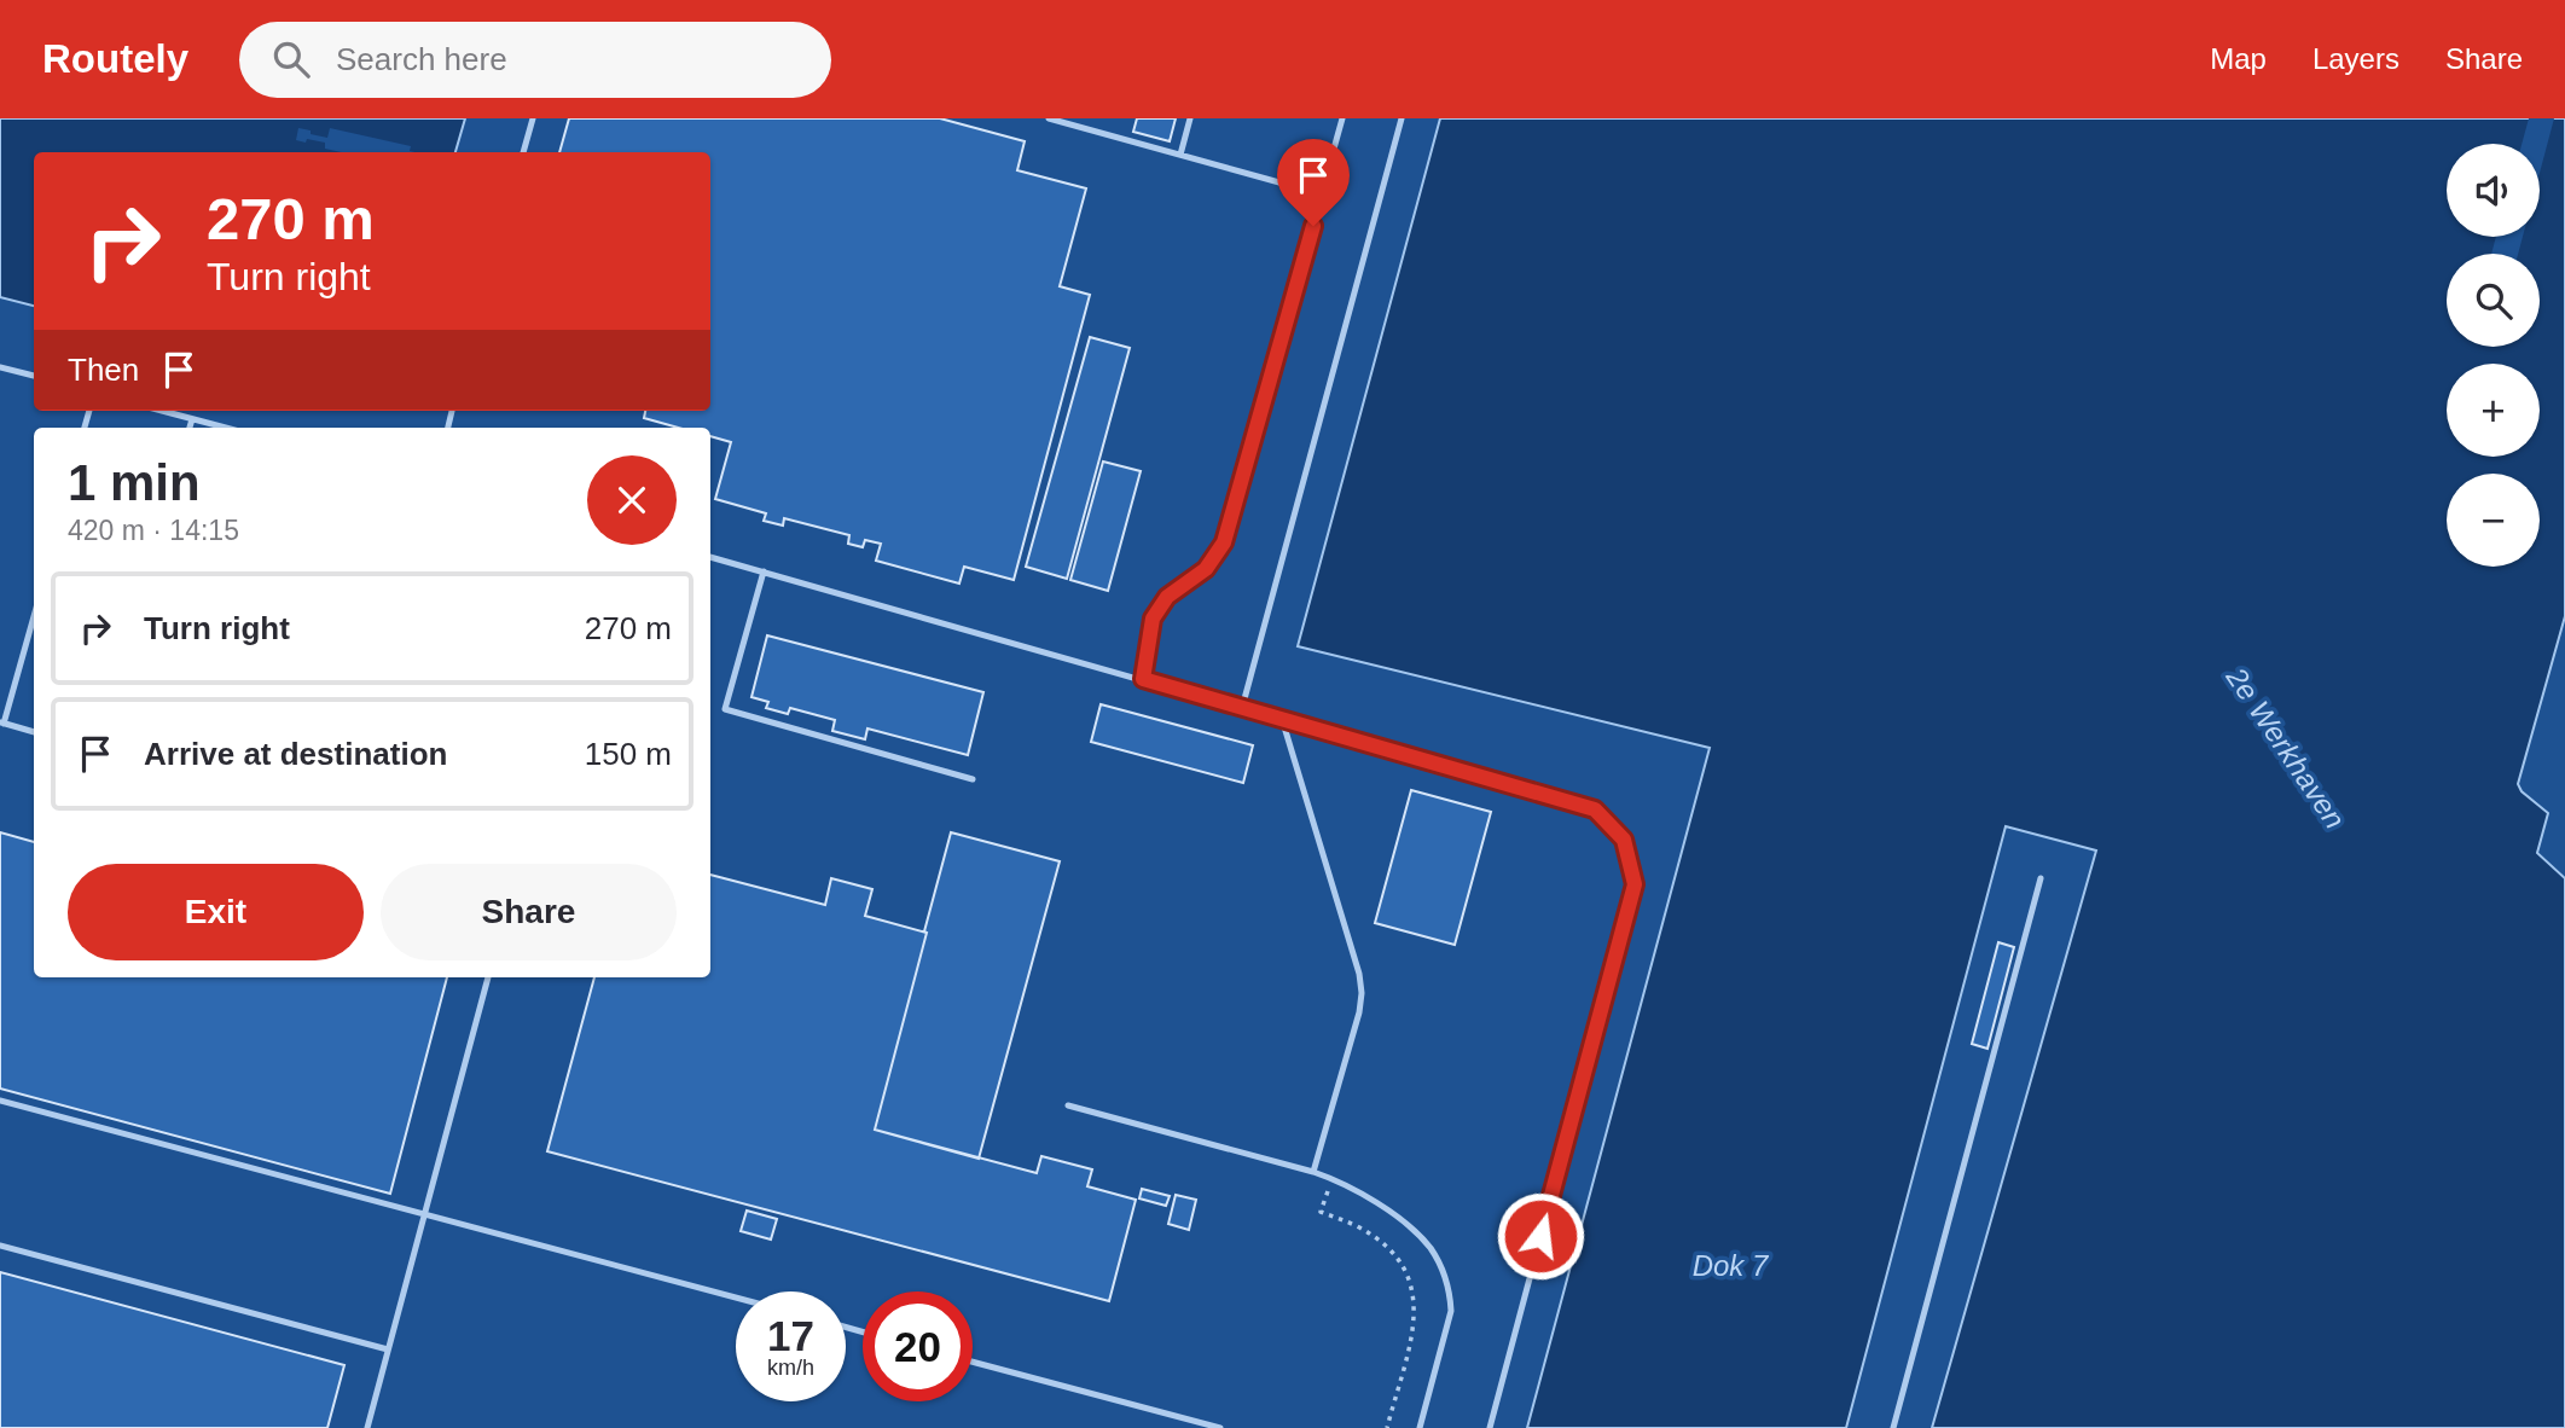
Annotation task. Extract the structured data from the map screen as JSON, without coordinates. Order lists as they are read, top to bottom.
{
  "water": ["2e Werkhaven", "Dok 7"],
  "page": {
    "header": "Routely",
    "search": "Search here",
    "nav": ["Map", "Layers", "Share"],
    "map_buttons": ["+", "−"],
    "turn": ["270 m", "Turn right"],
    "then": "Then",
    "heading": ["1 min", "420 m · 14:15"],
    "list": [
      {
        "name": "Turn right",
        "value": "270 m"
      },
      {
        "name": "Arrive at destination",
        "value": "150 m"
      }
    ],
    "buttons": ["Exit", "Share"],
    "speed": "17 km/h",
    "limit": "20"
  }
}
